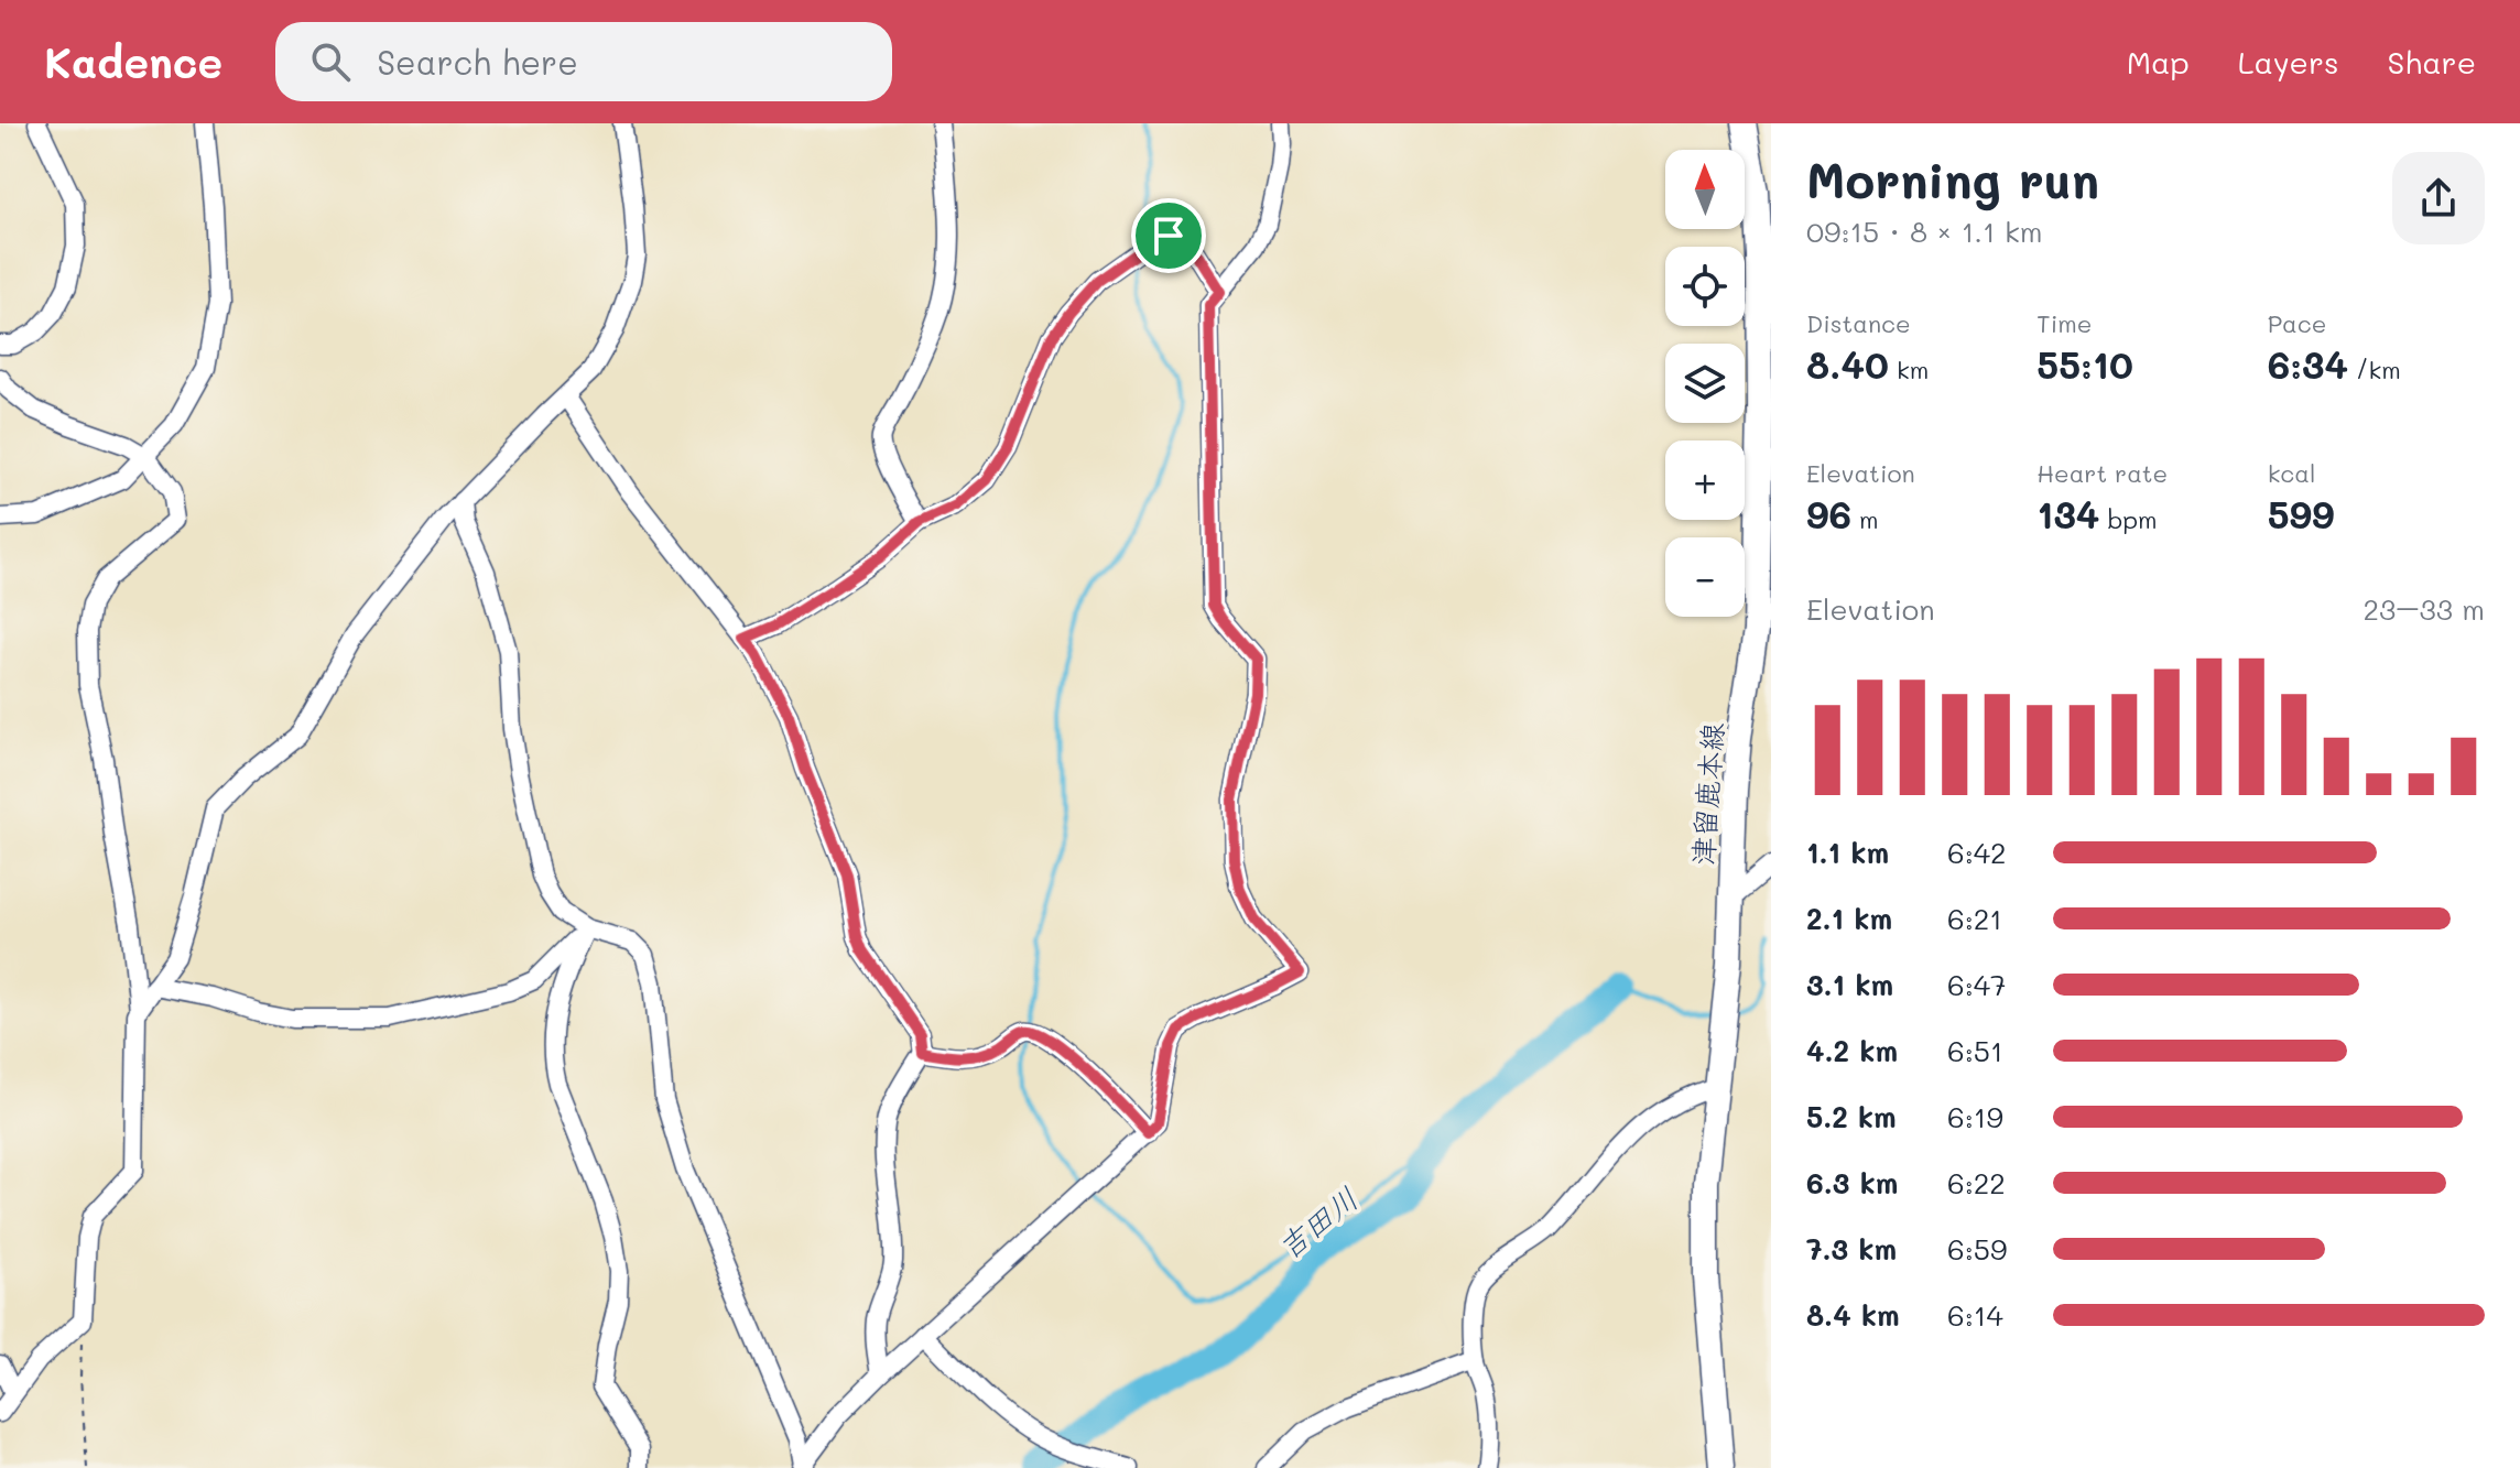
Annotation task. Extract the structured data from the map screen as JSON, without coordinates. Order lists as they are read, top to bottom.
{
  "streets": {
    "main road": ["津留鹿本線"]
  },
  "water": ["吉田川"],
  "north": "top",
  "page": {
    "header": "Kadence",
    "search": "Search here",
    "nav": ["Map", "Layers", "Share"],
    "heading": ["Morning run", "09:15 · 8 × 1.1 km"],
    "map_buttons": ["+", "−"],
    "stats": [
      ["Distance", "8.40 km"],
      ["Time", "55:10"],
      ["Pace", "6:34 /km"],
      ["Elevation", "96 m"],
      ["Heart rate", "134 bpm"],
      ["kcal", "599"]
    ],
    "chart": ["Elevation", "23–33 m"],
    "list": [
      {
        "name": "1.1 km",
        "note": "6:42"
      },
      {
        "name": "2.1 km",
        "note": "6:21"
      },
      {
        "name": "3.1 km",
        "note": "6:47"
      },
      {
        "name": "4.2 km",
        "note": "6:51"
      },
      {
        "name": "5.2 km",
        "note": "6:19"
      },
      {
        "name": "6.3 km",
        "note": "6:22"
      },
      {
        "name": "7.3 km",
        "note": "6:59"
      },
      {
        "name": "8.4 km",
        "note": "6:14"
      }
    ]
  }
}
